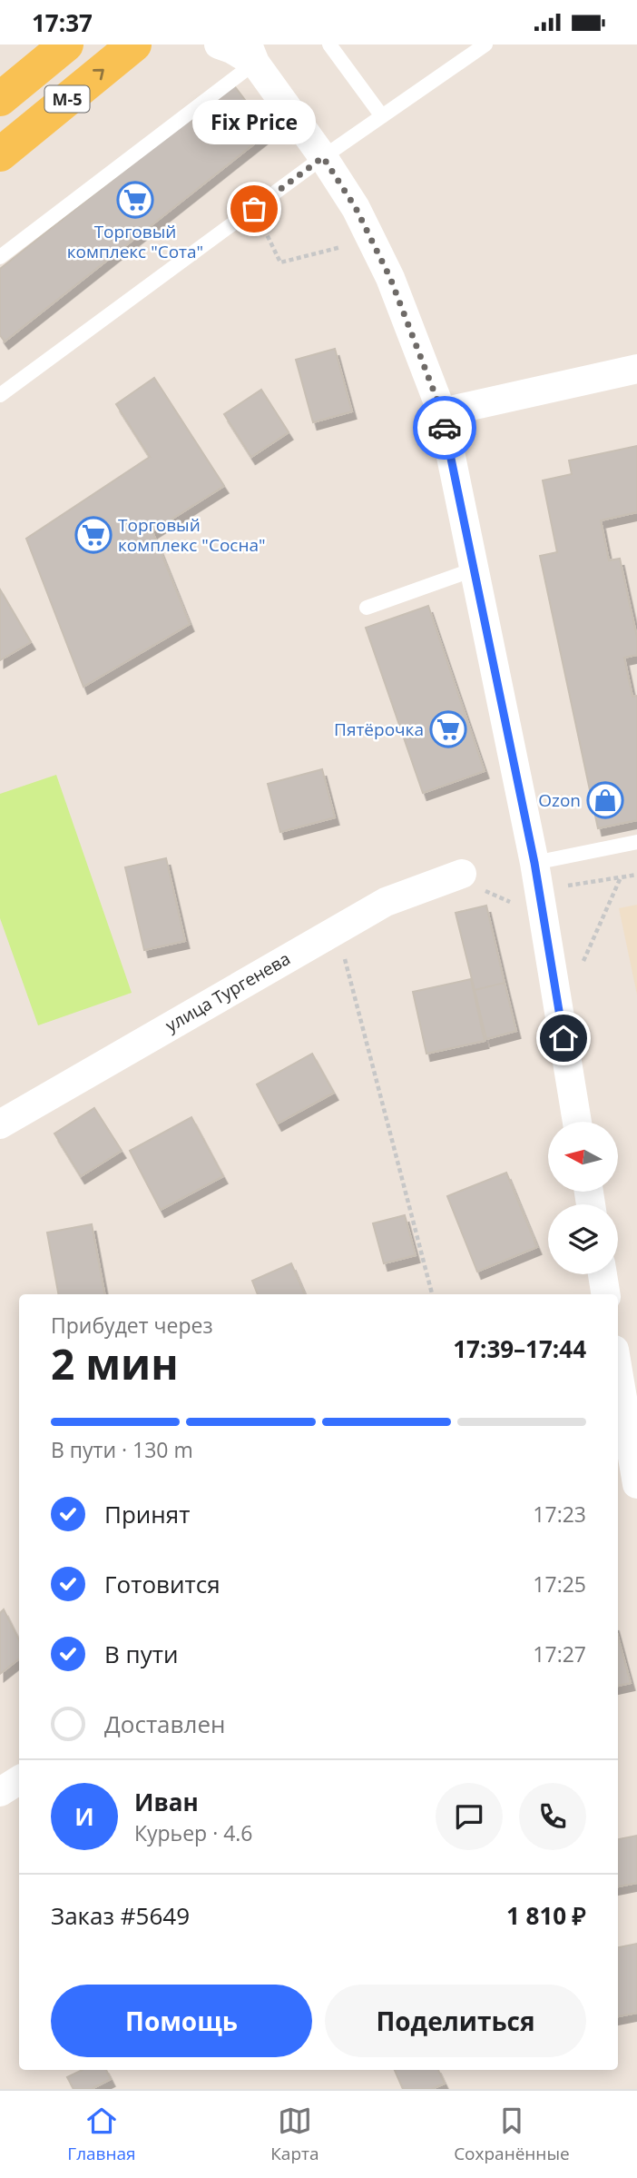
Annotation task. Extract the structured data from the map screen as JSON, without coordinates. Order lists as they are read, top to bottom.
{
  "streets": {
    "main road": ["М-5"],
    "street": ["улица Тургенева"]
  },
  "places": {
    "supermarket": ["Торговый комплекс \"Сота\"", "Торговый комплекс \"Сосна\"", "Пятёрочка"],
    "other": ["Fix Price"],
    "shop": ["Ozon"]
  },
  "north": "left",
  "page": {
    "status": "17:37",
    "bubble": "Fix Price",
    "heading": ["2 мин", "Прибудет через", "17:39–17:44"],
    "panel": [
      "Иван",
      "Курьер · 4.6",
      "Заказ #5649",
      "1 810 ₽"
    ],
    "bar": "В пути · 130 m",
    "list": [
      ["Принят", "17:23"],
      ["Готовится", "17:25"],
      ["В пути", "17:27"],
      "Доставлен"
    ],
    "round": "И",
    "buttons": ["Помощь", "Поделиться"],
    "tabs": ["Главная", "Карта", "Сохранённые"]
  }
}
